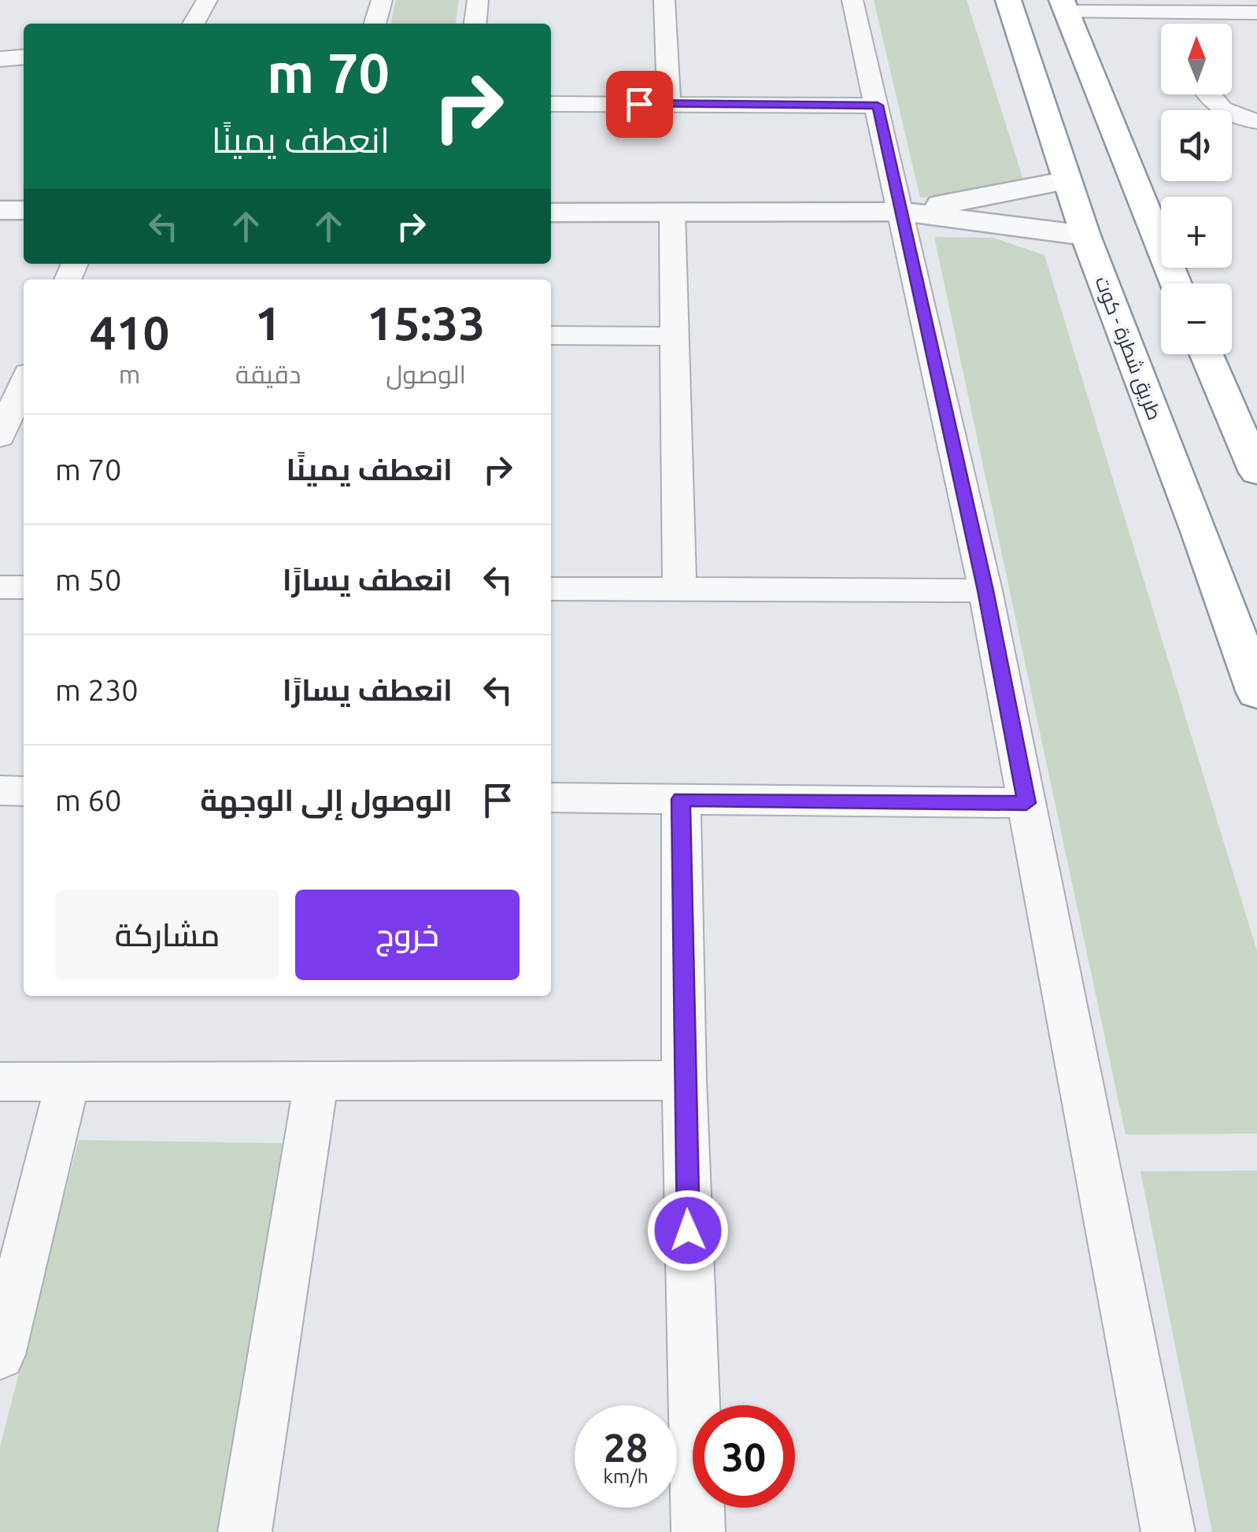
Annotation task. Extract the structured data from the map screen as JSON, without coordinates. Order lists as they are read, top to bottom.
{
  "streets": {
    "highway": ["طريق شطرة - كوت"]
  },
  "north": "top",
  "page": {
    "map_buttons": ["+", "−"],
    "turn": ["70 m", "انعطف يمينًا"],
    "eta": [
      "15:33",
      "الوصول",
      "1",
      "دقيقة",
      "410",
      "m"
    ],
    "list": [
      {
        "name": "انعطف يمينًا",
        "value": "70 m"
      },
      {
        "name": "انعطف يسارًا",
        "value": "50 m"
      },
      {
        "name": "انعطف يسارًا",
        "value": "230 m"
      },
      {
        "name": "الوصول إلى الوجهة",
        "value": "60 m"
      }
    ],
    "buttons": ["خروج", "مشاركة"],
    "speed": "28 km/h",
    "limit": "30"
  }
}
